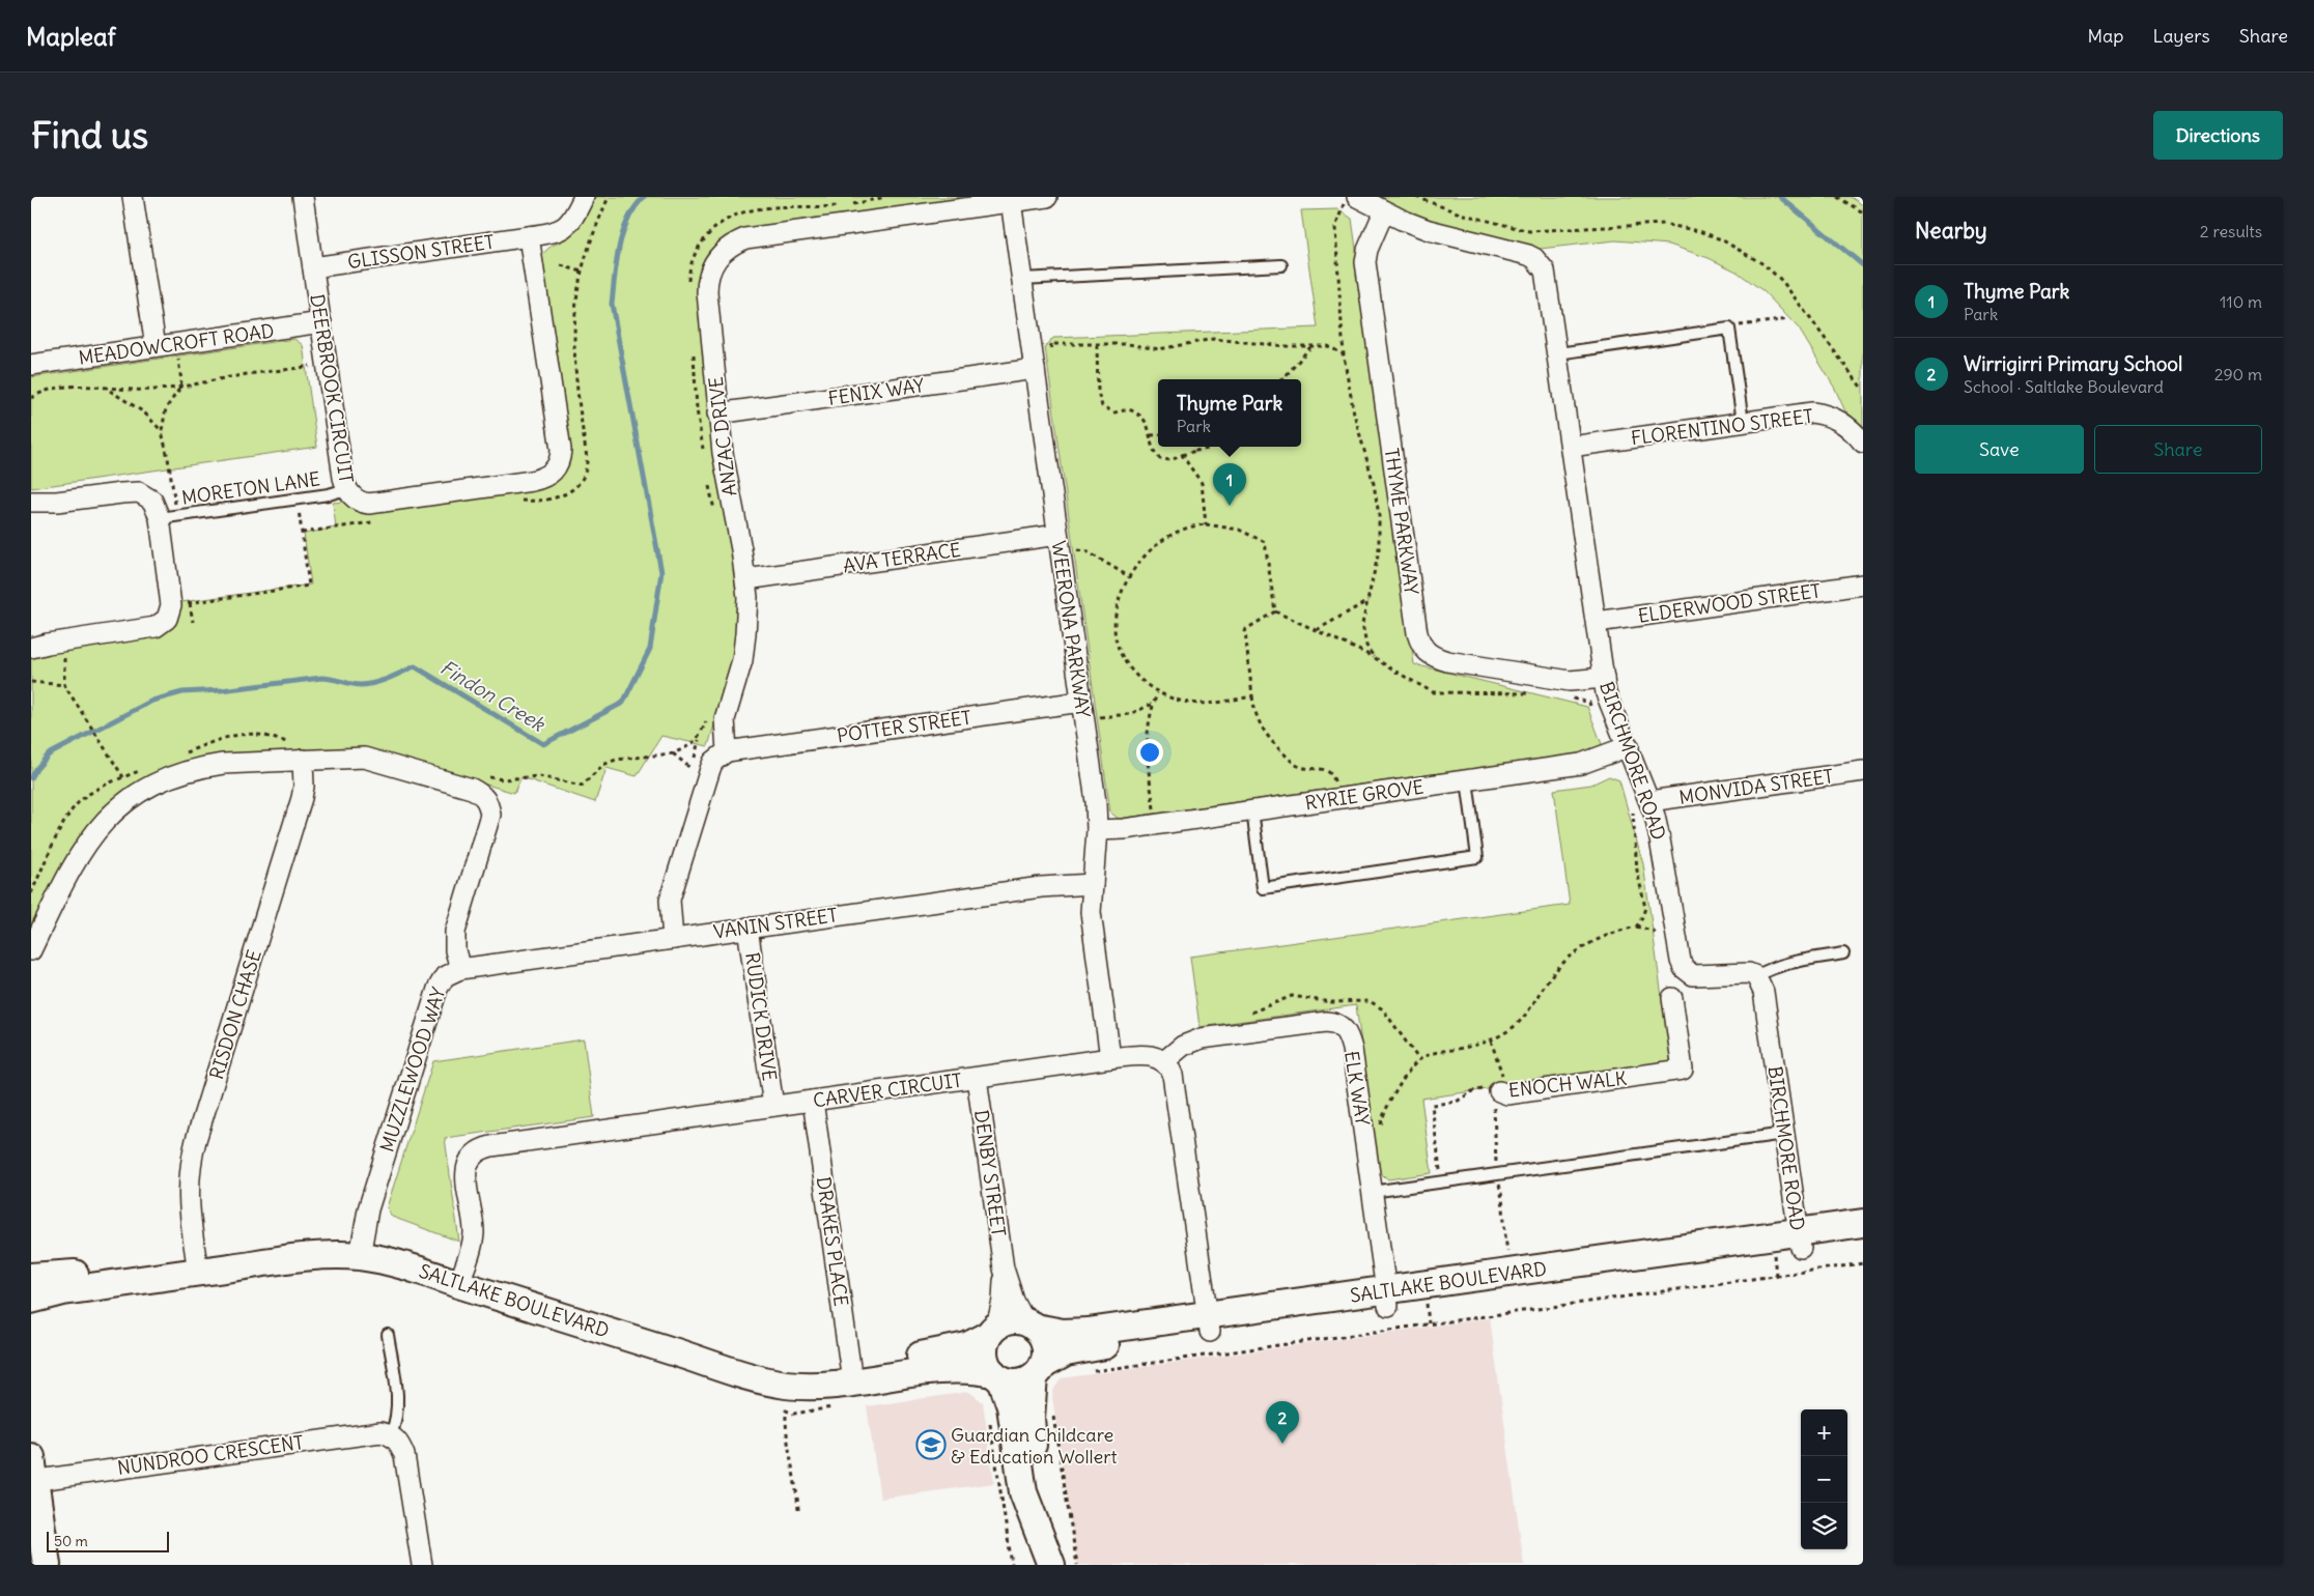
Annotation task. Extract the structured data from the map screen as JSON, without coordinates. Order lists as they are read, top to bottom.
{
  "streets": {
    "street": [
      "GLISSON STREET",
      "MEADOWCROFT ROAD",
      "DEERBROOK CIRCUIT",
      "FENIX WAY",
      "FLORENTINO STREET",
      "ANZAC DRIVE",
      "THYME PARKWAY",
      "AVA TERRACE",
      "ELDERWOOD STREET",
      "WEERONA PARKWAY",
      "POTTER STREET",
      "BIRCHMORE ROAD",
      "MONVIDA STREET",
      "RYRIE GROVE",
      "VANIN STREET",
      "RISDON CHASE",
      "RUDICK DRIVE",
      "MUZZLEWOOD WAY",
      "ENOCH WALK",
      "ELK WAY",
      "CARVER CIRCUIT",
      "DENBY STREET",
      "DRAKES PLACE",
      "SALTLAKE BOULEVARD",
      "NUNDROO CRESCENT"
    ],
    "lane": ["MORETON LANE"]
  },
  "crossings": [
    ["GLISSON STREET", "DEERBROOK CIRCUIT"],
    ["MEADOWCROFT ROAD", "DEERBROOK CIRCUIT"],
    ["DEERBROOK CIRCUIT", "MORETON LANE"],
    ["FENIX WAY", "ANZAC DRIVE"],
    ["FENIX WAY", "WEERONA PARKWAY"],
    ["FLORENTINO STREET", "BIRCHMORE ROAD"],
    ["ANZAC DRIVE", "AVA TERRACE"],
    ["ANZAC DRIVE", "WEERONA PARKWAY"],
    ["ANZAC DRIVE", "POTTER STREET"],
    ["THYME PARKWAY", "BIRCHMORE ROAD"],
    ["AVA TERRACE", "WEERONA PARKWAY"],
    ["ELDERWOOD STREET", "BIRCHMORE ROAD"],
    ["WEERONA PARKWAY", "POTTER STREET"],
    ["WEERONA PARKWAY", "RYRIE GROVE"],
    ["WEERONA PARKWAY", "VANIN STREET"],
    ["WEERONA PARKWAY", "CARVER CIRCUIT"],
    ["BIRCHMORE ROAD", "MONVIDA STREET"],
    ["BIRCHMORE ROAD", "RYRIE GROVE"],
    ["BIRCHMORE ROAD", "SALTLAKE BOULEVARD"],
    ["VANIN STREET", "RUDICK DRIVE"],
    ["VANIN STREET", "MUZZLEWOOD WAY"],
    ["RISDON CHASE", "MUZZLEWOOD WAY"],
    ["RISDON CHASE", "SALTLAKE BOULEVARD"],
    ["RUDICK DRIVE", "CARVER CIRCUIT"],
    ["MUZZLEWOOD WAY", "SALTLAKE BOULEVARD"],
    ["ELK WAY", "CARVER CIRCUIT"],
    ["ELK WAY", "SALTLAKE BOULEVARD"],
    ["CARVER CIRCUIT", "DENBY STREET"],
    ["CARVER CIRCUIT", "DRAKES PLACE"],
    ["CARVER CIRCUIT", "SALTLAKE BOULEVARD"],
    ["DENBY STREET", "SALTLAKE BOULEVARD"],
    ["DRAKES PLACE", "SALTLAKE BOULEVARD"]
  ],
  "water": ["Findon Creek"],
  "places": {
    "school or university": ["Guardian Childcare & Education Wollert"]
  },
  "scale_bar": "50 m",
  "page": {
    "header": "Mapleaf",
    "nav": ["Map", "Layers", "Share"],
    "buttons": [
      "Directions",
      ["Save", "Share"]
    ],
    "title": "Find us",
    "heading": ["Nearby", "2 results"],
    "list": [
      {
        "mark": "1",
        "name": "Thyme Park",
        "note": "Park",
        "value": "110 m"
      },
      {
        "mark": "2",
        "name": "Wirrigirri Primary School",
        "note": "School · Saltlake Boulevard",
        "value": "290 m"
      }
    ],
    "popup": ["Thyme Park", "Park"],
    "pins": ["1", "2"],
    "map_buttons": ["+", "−"],
    "scale": "50 m"
  }
}
